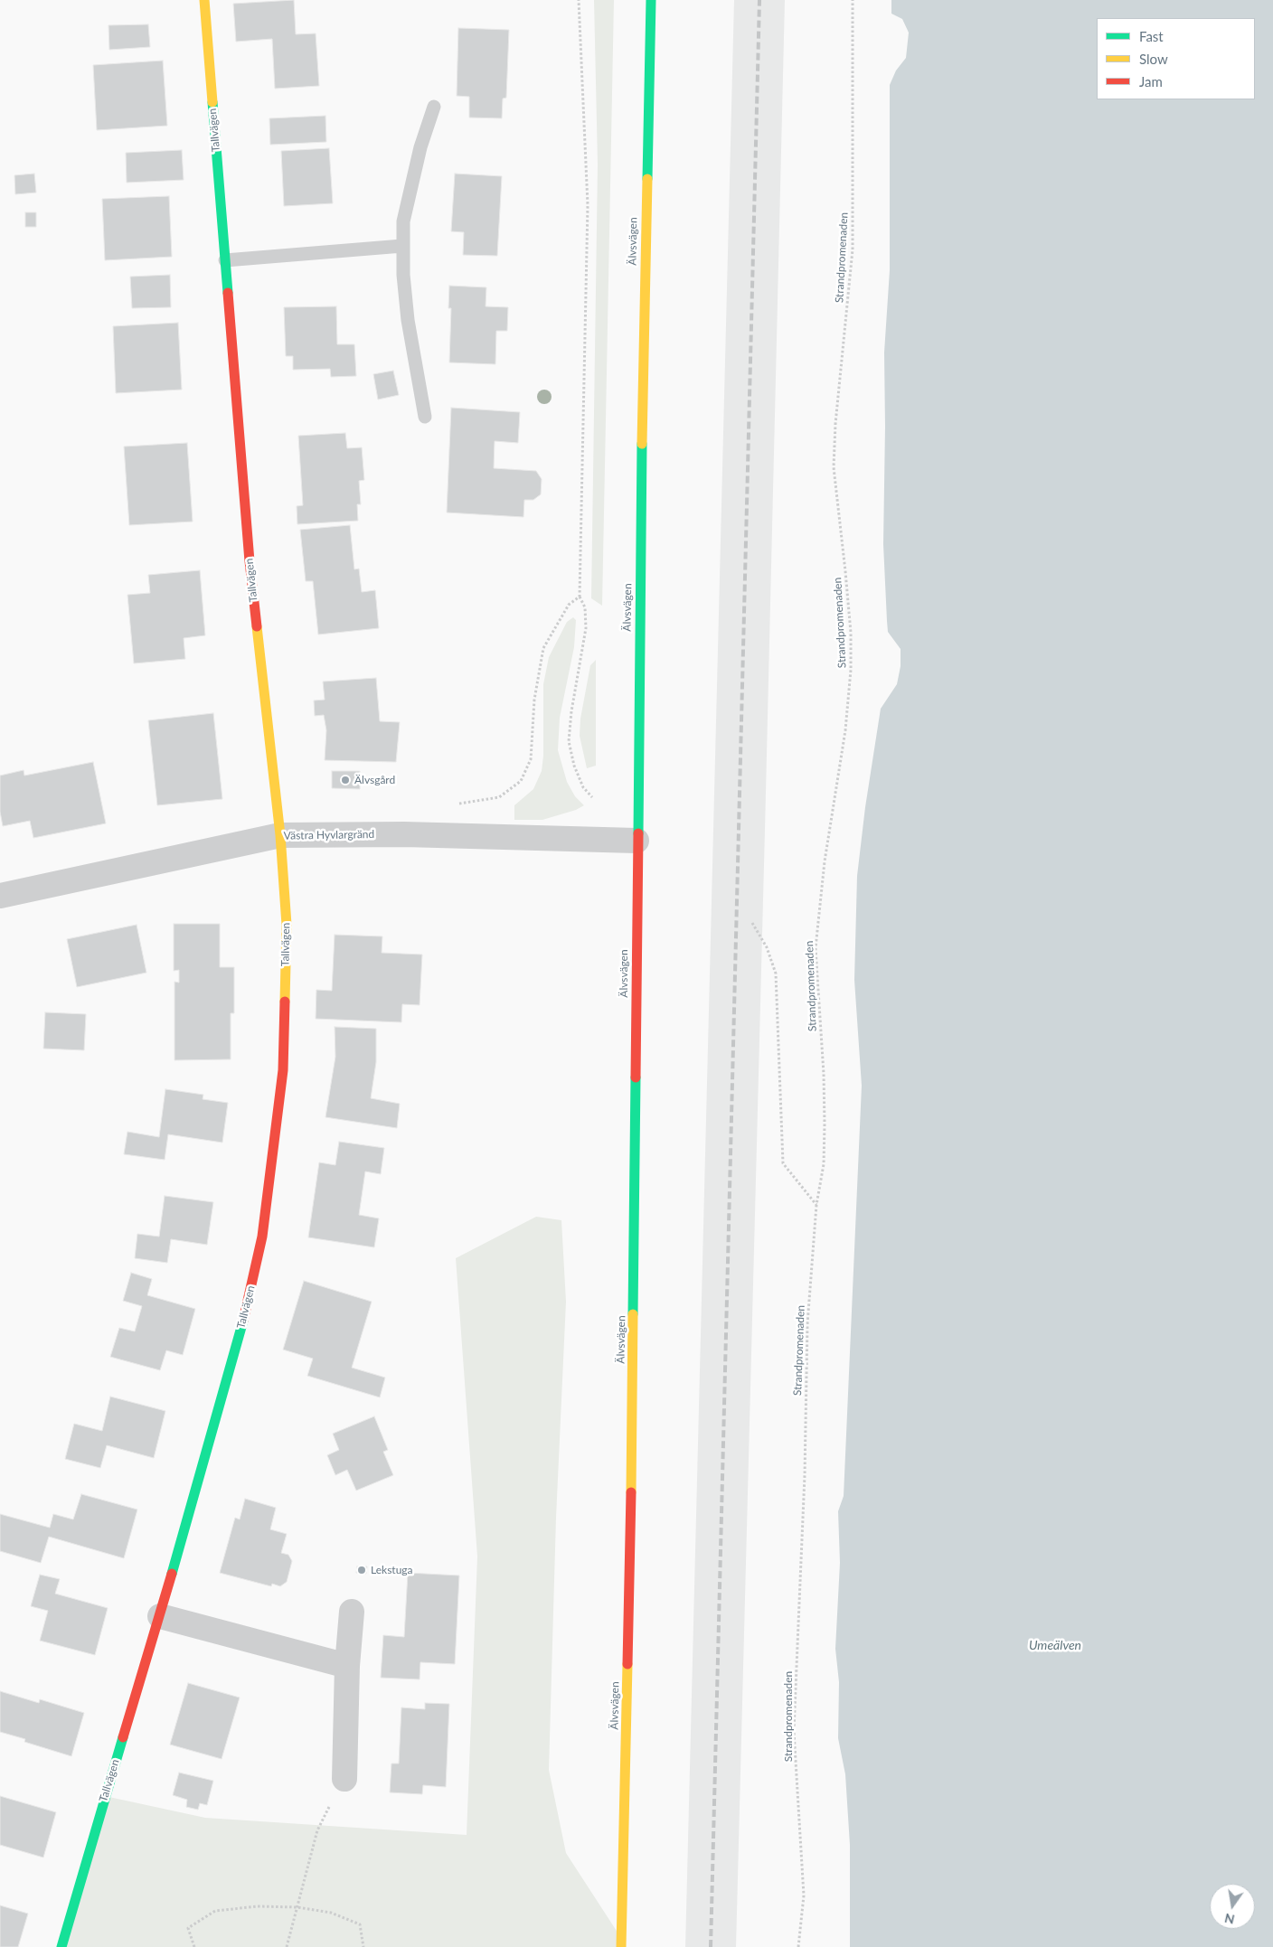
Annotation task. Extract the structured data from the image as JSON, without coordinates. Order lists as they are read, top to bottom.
{
  "streets": {
    "street": ["Tallvägen", "Älvsvägen", "Västra Hyvlargränd"],
    "path": ["Strandpromenaden"]
  },
  "crossings": [
    ["Tallvägen", "Västra Hyvlargränd"],
    ["Älvsvägen", "Västra Hyvlargränd"]
  ],
  "water": ["Umeälven"],
  "places": ["Älvsgård", "Lekstuga"],
  "legend": ["Fast", "Slow", "Jam"],
  "north": "bottom"
}
